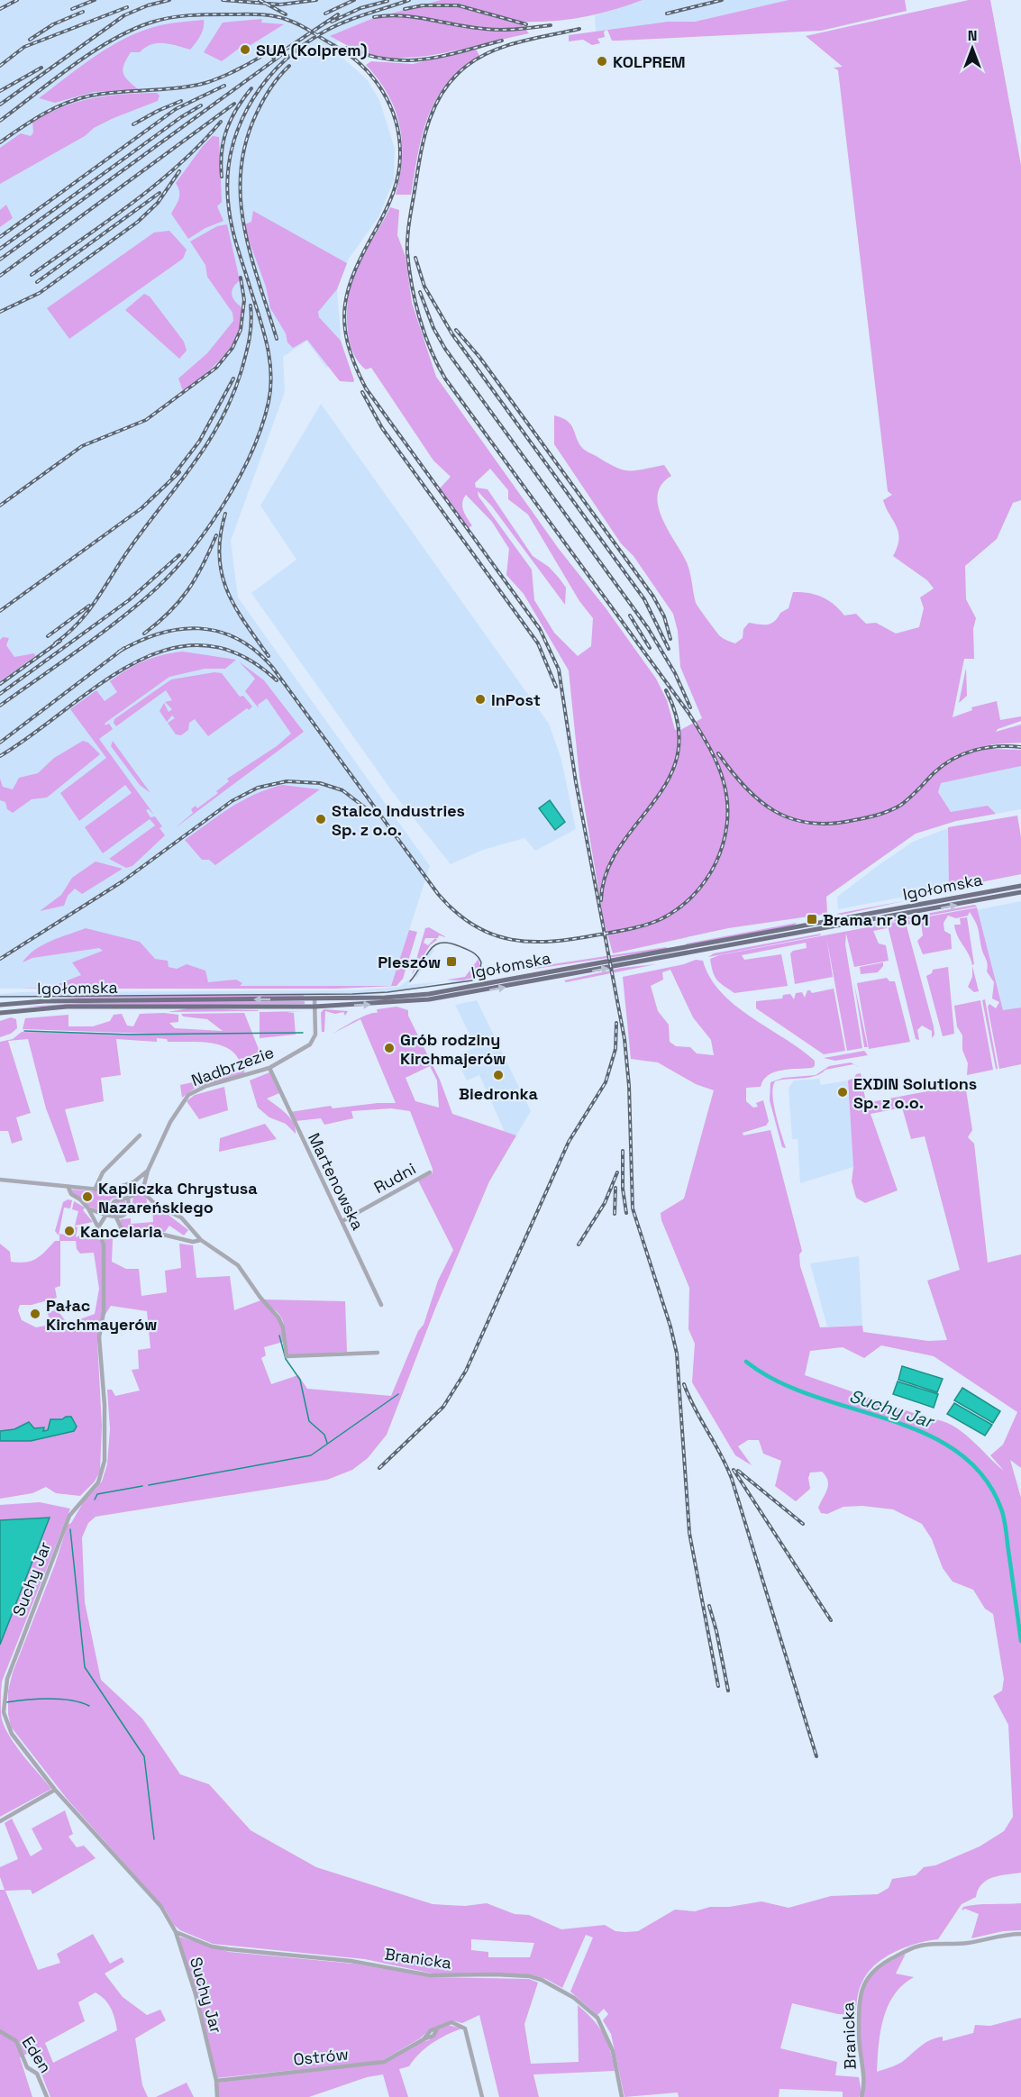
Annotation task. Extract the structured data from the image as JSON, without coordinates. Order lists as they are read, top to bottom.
{
  "streets": {
    "main road": ["Igołomska"],
    "street": [
      "Nadbrzezie",
      "Rudni",
      "Martenowska",
      "Suchy Jar",
      "Branicka",
      "Eden",
      "Ostrów"
    ]
  },
  "crossings": [
    ["Igołomska", "Nadbrzezie"],
    ["Nadbrzezie", "Martenowska"],
    ["Nadbrzezie", "Suchy Jar"],
    ["Rudni", "Martenowska"],
    ["Suchy Jar", "Branicka"],
    ["Suchy Jar", "Ostrów"]
  ],
  "water": ["Suchy Jar"],
  "places": {
    "other": [
      "SUA (Kolprem)",
      "KOLPREM",
      "InPost",
      "Stalco Industries Sp. z o.o.",
      "Grób rodziny Kirchmajerów",
      "Biedronka",
      "EXDIN Solutions Sp. z o.o.",
      "Kapliczka Chrystusa Nazareńskiego",
      "Kancelaria",
      "Pałac Kirchmayerów"
    ],
    "transit": ["Brama nr 8 01", "Pleszów"]
  },
  "north": "top"
}
